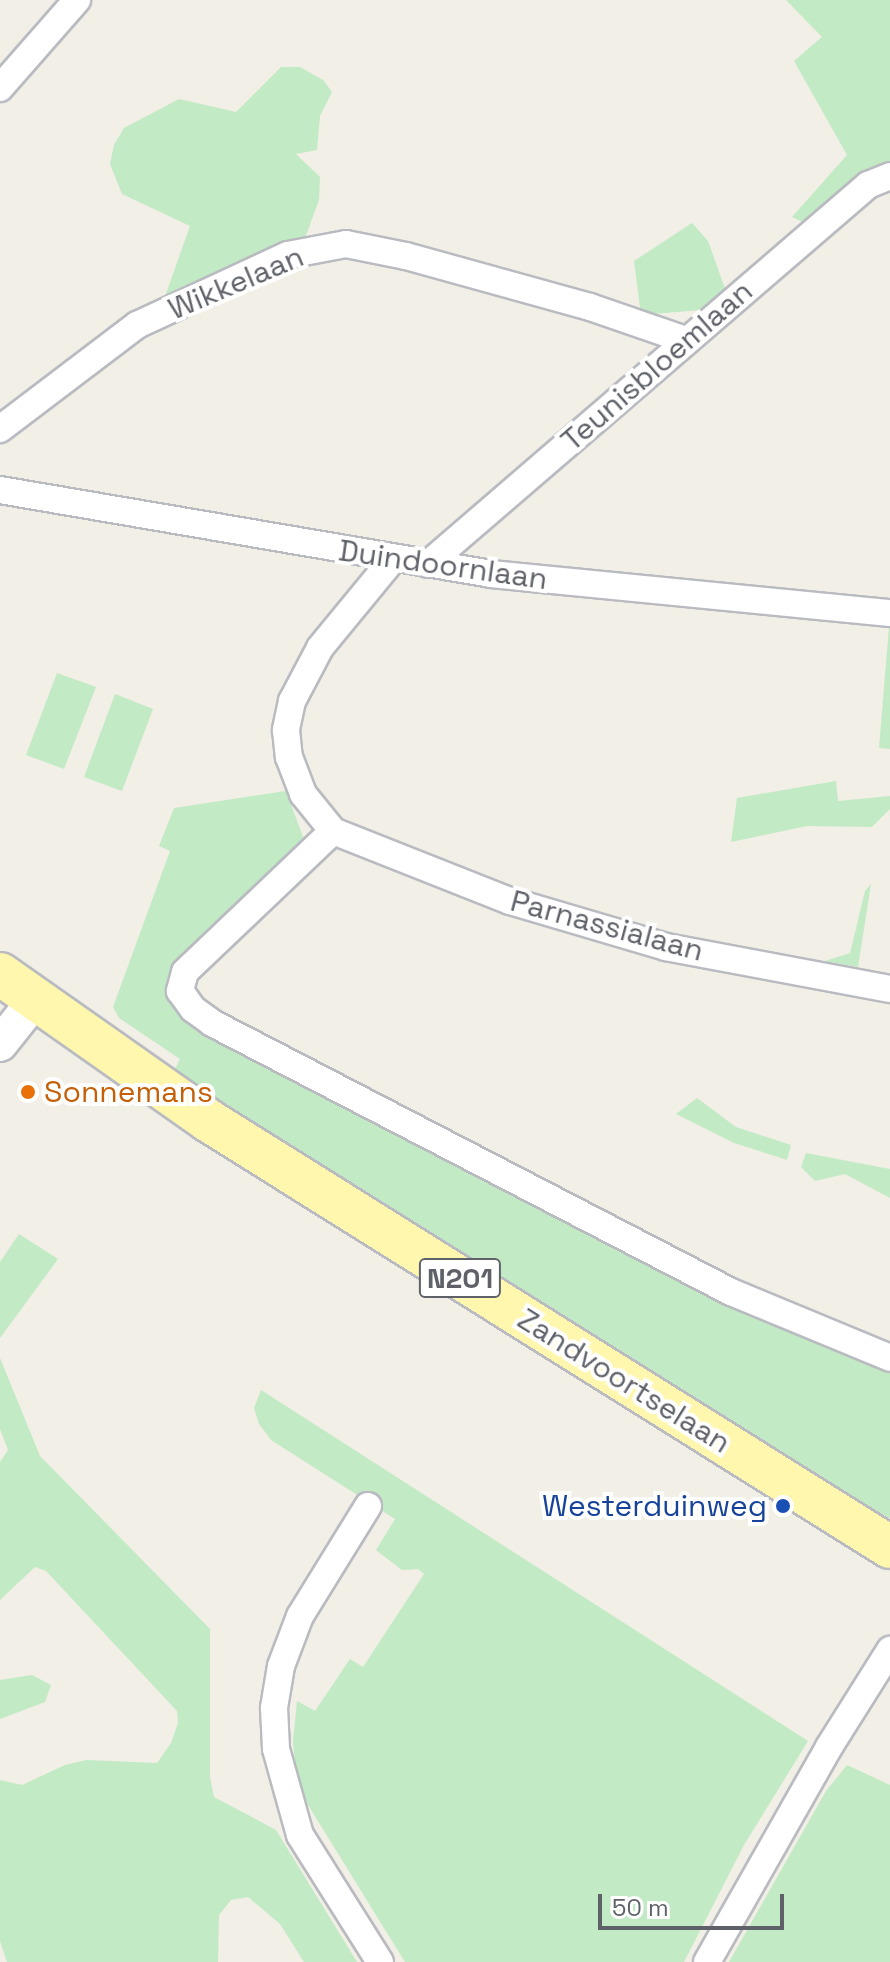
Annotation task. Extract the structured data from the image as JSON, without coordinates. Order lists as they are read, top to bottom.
{
  "streets": {
    "main road": ["N201", "Zandvoortselaan"],
    "street": [
      "Wikkelaan",
      "Teunisbloemlaan",
      "Duindoornlaan",
      "Parnassialaan"
    ]
  },
  "crossings": [
    ["Wikkelaan", "Teunisbloemlaan"],
    ["Teunisbloemlaan", "Duindoornlaan"]
  ],
  "places": ["Sonnemans", "Westerduinweg"],
  "scale_bar": "50 m"
}
